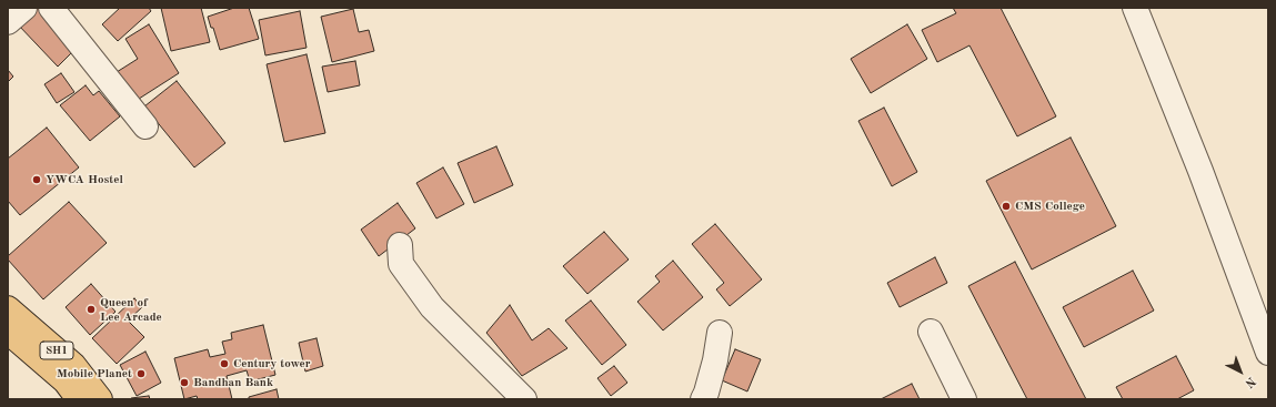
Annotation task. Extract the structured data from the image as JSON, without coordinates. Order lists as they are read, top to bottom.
{
  "streets": {
    "main road": ["SH1"]
  },
  "places": [
    "YWCA Hostel",
    "CMS College",
    "Queen of Lee Arcade",
    "Century tower",
    "Mobile Planet",
    "Bandhan Bank"
  ],
  "north": "bottom right"
}
